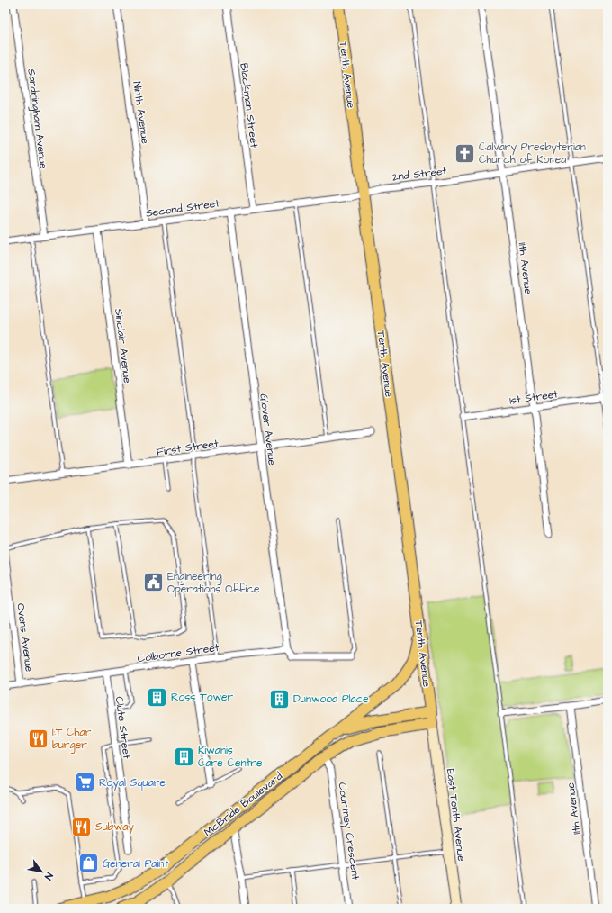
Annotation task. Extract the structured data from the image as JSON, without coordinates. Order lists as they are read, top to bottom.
{
  "streets": {
    "main road": ["Tenth Avenue", "McBride Boulevard", "East Tenth Avenue"],
    "street": [
      "Blackman Street",
      "Ninth Avenue",
      "Sandringham Avenue",
      "2nd Street",
      "Second Street",
      "11th Avenue",
      "Sinclair Avenue",
      "1st Street",
      "Glover Avenue",
      "First Street",
      "Ovens Avenue",
      "Colborne Street",
      "Clute Street",
      "Courtney Crescent"
    ]
  },
  "crossings": [
    ["Tenth Avenue", "2nd Street"],
    ["Tenth Avenue", "Second Street"],
    ["Tenth Avenue", "McBride Boulevard"],
    ["Tenth Avenue", "East Tenth Avenue"],
    ["Blackman Street", "Second Street"],
    ["Ninth Avenue", "Second Street"],
    ["Sandringham Avenue", "Second Street"],
    ["2nd Street", "Second Street"],
    ["2nd Street", "11th Avenue"],
    ["Second Street", "Sinclair Avenue"],
    ["Second Street", "Glover Avenue"],
    ["11th Avenue", "1st Street"],
    ["Sinclair Avenue", "First Street"],
    ["Glover Avenue", "First Street"],
    ["Glover Avenue", "Colborne Street"],
    ["Ovens Avenue", "Colborne Street"],
    ["Colborne Street", "Clute Street"],
    ["McBride Boulevard", "East Tenth Avenue"],
    ["McBride Boulevard", "Courtney Crescent"]
  ],
  "places": {
    "church": ["Calvary Presbyterian Church of Korea"],
    "public building": ["Engineering Operations Office"],
    "building": ["Ross Tower", "Dunwood Place", "Kiwanis Care Centre"],
    "restaurant": ["I:T Char burger", "Subway"],
    "supermarket": ["Royal Square"],
    "shop": ["General Paint"]
  },
  "north": "bottom right"
}
